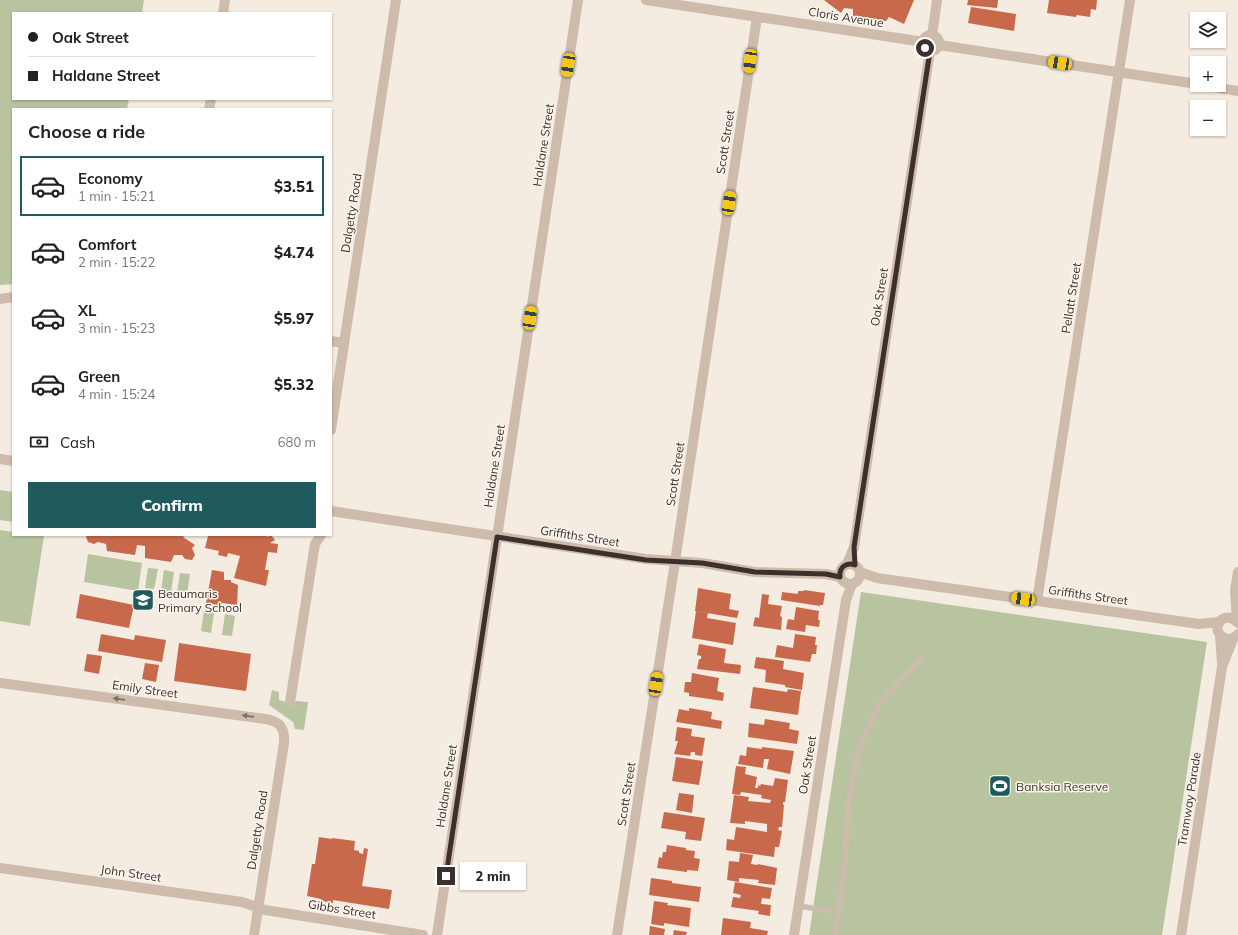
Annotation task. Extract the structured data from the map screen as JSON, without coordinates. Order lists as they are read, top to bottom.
{
  "streets": {
    "street": [
      "Cloris Avenue",
      "Scott Street",
      "Haldane Street",
      "Dalgetty Road",
      "Oak Street",
      "Pellatt Street",
      "Griffiths Street",
      "Emily Street",
      "Tramway Parade",
      "John Street",
      "Gibbs Street"
    ]
  },
  "crossings": [
    ["Cloris Avenue", "Scott Street"],
    ["Cloris Avenue", "Oak Street"],
    ["Scott Street", "Griffiths Street"],
    ["Haldane Street", "Griffiths Street"],
    ["Dalgetty Road", "Emily Street"],
    ["Dalgetty Road", "John Street"],
    ["Dalgetty Road", "Gibbs Street"],
    ["Oak Street", "Griffiths Street"],
    ["Pellatt Street", "Griffiths Street"],
    ["Griffiths Street", "Tramway Parade"],
    ["John Street", "Gibbs Street"]
  ],
  "one_way": ["Emily Street"],
  "places": {
    "school or university": ["Beaumaris Primary School"],
    "sports": ["Banksia Reserve"]
  },
  "page": {
    "map_buttons": ["+", "−"],
    "banner": ["Oak Street", "Haldane Street"],
    "heading": "Choose a ride",
    "list": [
      {
        "name": "Economy",
        "note": "1 min · 15:21",
        "value": "$3.51"
      },
      {
        "name": "Comfort",
        "note": "2 min · 15:22",
        "value": "$4.74"
      },
      {
        "name": "XL",
        "note": "3 min · 15:23",
        "value": "$5.97"
      },
      {
        "name": "Green",
        "note": "4 min · 15:24",
        "value": "$5.32"
      }
    ],
    "pay": ["Cash", "680 m"],
    "buttons": "Confirm",
    "bubble": "2 min"
  }
}
